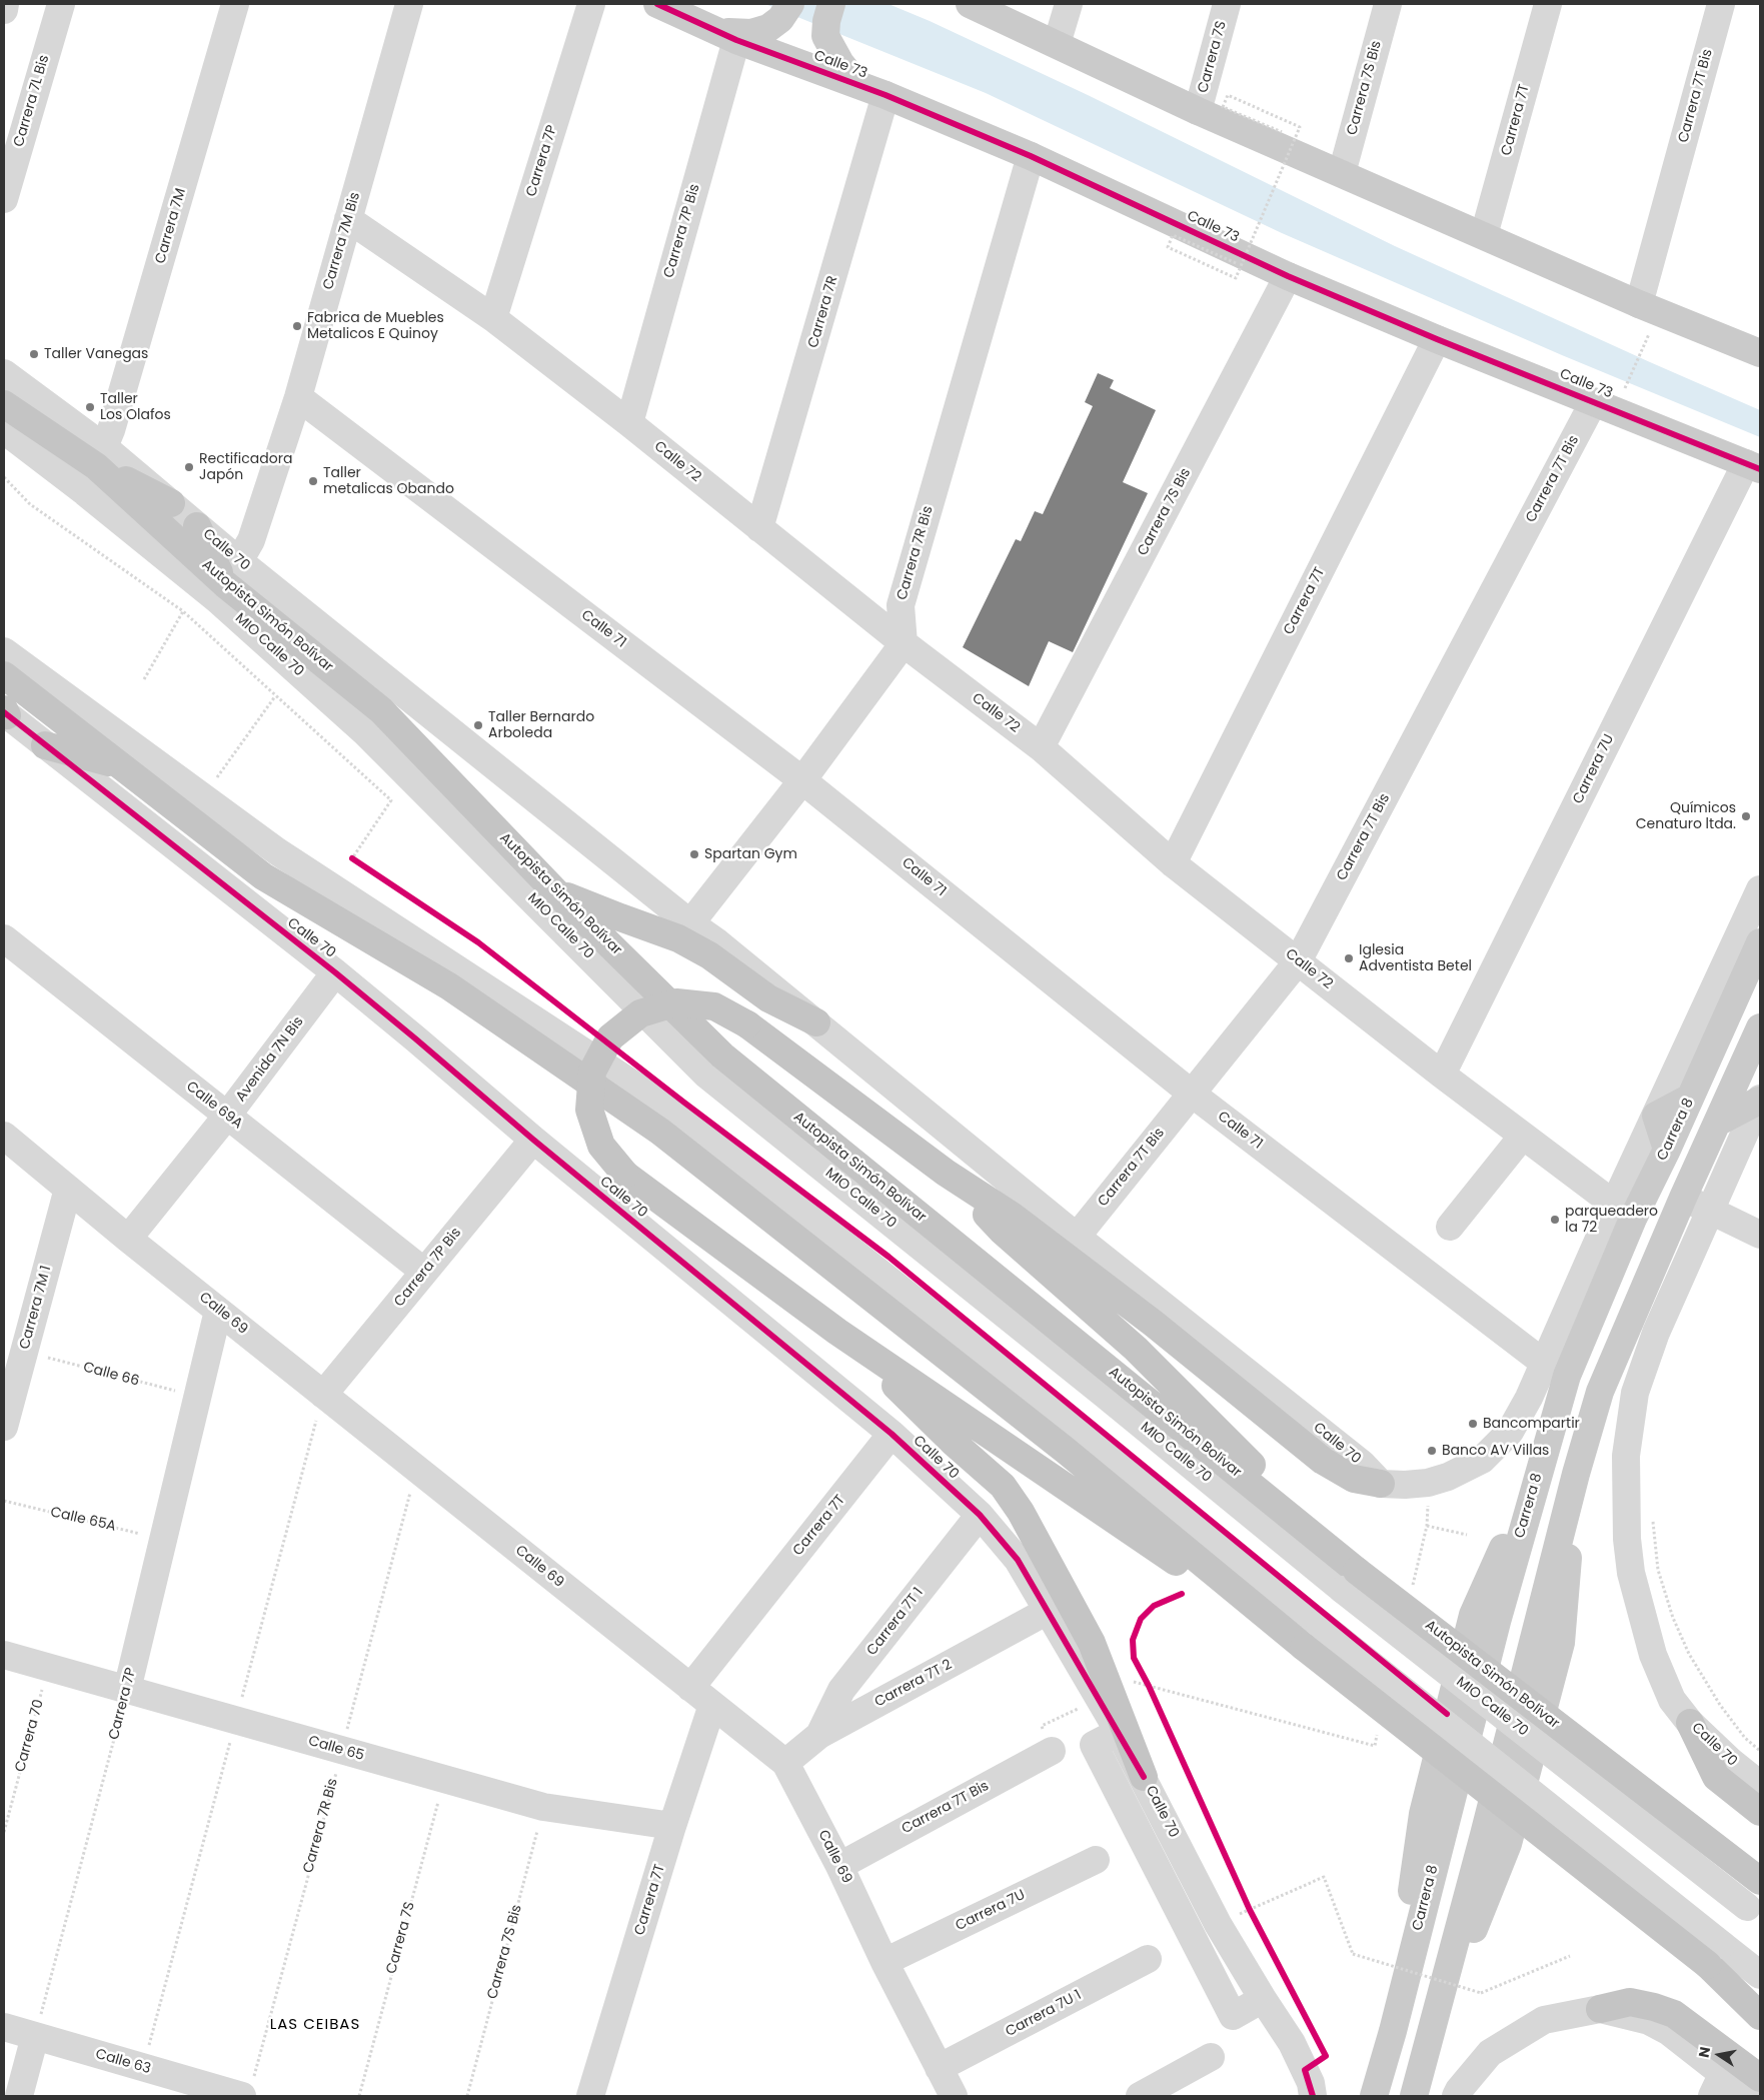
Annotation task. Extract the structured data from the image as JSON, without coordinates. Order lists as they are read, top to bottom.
{
  "streets": {
    "highway": ["Autopista Simón Bolívar"],
    "main road": ["Calle 73", "Carrera 8"],
    "street": [
      "Carrera 7S",
      "Carrera 7S Bis",
      "Carrera 7T Bis",
      "Carrera 7L Bis",
      "Carrera 7T",
      "Carrera 7P",
      "Carrera 7M",
      "Carrera 7P Bis",
      "Carrera 7M Bis",
      "Carrera 7R",
      "Calle 72",
      "Calle 70",
      "Carrera 7R Bis",
      "Calle 71",
      "MIO Calle 70",
      "Carrera 7U",
      "Avenida 7N Bis",
      "Calle 69A",
      "Carrera 7M 1",
      "Calle 69",
      "Carrera 7T 1",
      "Carrera 7T 2",
      "Calle 65",
      "Carrera 7U 1",
      "Calle 63"
    ],
    "path": ["Calle 66", "Calle 65A", "Carrera 70"]
  },
  "crossings": [
    ["Carrera 7S", "Calle 65"],
    ["Calle 73", "Carrera 7S Bis"],
    ["Calle 73", "Carrera 7T Bis"],
    ["Calle 73", "Carrera 7T"],
    ["Calle 73", "Carrera 7P Bis"],
    ["Calle 73", "Carrera 7R"],
    ["Calle 73", "Carrera 7R Bis"],
    ["Calle 73", "Carrera 7U"],
    ["Carrera 7S Bis", "Calle 72"],
    ["Carrera 7S Bis", "Calle 65"],
    ["Carrera 7T Bis", "Calle 72"],
    ["Carrera 7T Bis", "Calle 70"],
    ["Carrera 7T Bis", "Calle 71"],
    ["Carrera 7T Bis", "Calle 69"],
    ["Carrera 7T", "Calle 72"],
    ["Carrera 7T", "Calle 70"],
    ["Carrera 7T", "Calle 69"],
    ["Carrera 7T", "Calle 65"],
    ["Carrera 7P", "Calle 72"],
    ["Carrera 7P", "Calle 69"],
    ["Carrera 7P", "Calle 66"],
    ["Carrera 7P", "Calle 65A"],
    ["Carrera 7P", "Calle 65"],
    ["Carrera 7P", "Calle 63"],
    ["Carrera 7M", "Autopista Simón Bolívar"],
    ["Carrera 7P Bis", "Calle 72"],
    ["Carrera 7P Bis", "Calle 70"],
    ["Carrera 7P Bis", "Calle 69A"],
    ["Carrera 7P Bis", "Calle 69"],
    ["Carrera 7M Bis", "Calle 72"],
    ["Carrera 7M Bis", "Calle 70"],
    ["Carrera 7M Bis", "Calle 71"],
    ["Carrera 7R", "Calle 72"],
    ["Calle 72", "Carrera 7R Bis"],
    ["Calle 72", "Carrera 7U"],
    ["Calle 72", "Carrera 8"],
    ["Calle 70", "Avenida 7N Bis"],
    ["Calle 70", "Carrera 8"],
    ["Calle 70", "Carrera 7T 1"],
    ["Calle 70", "Carrera 7T 2"],
    ["Carrera 7R Bis", "Calle 69"],
    ["Carrera 7R Bis", "Calle 65"],
    ["Carrera 7R Bis", "Calle 63"],
    ["Autopista Simón Bolívar", "MIO Calle 70"],
    ["Calle 71", "Carrera 8"],
    ["Carrera 7U", "Calle 69"],
    ["Avenida 7N Bis", "Calle 69A"],
    ["Avenida 7N Bis", "Calle 69"],
    ["Carrera 7M 1", "Calle 69"],
    ["Carrera 7M 1", "Calle 66"],
    ["Calle 69", "Carrera 7T 2"],
    ["Calle 69", "Carrera 7U 1"],
    ["Carrera 7T 1", "Carrera 7T 2"],
    ["Carrera 70", "Calle 65"]
  ],
  "districts": ["LAS CEIBAS"],
  "places": [
    "Fabrica de Muebles Metalicos E Quinoy",
    "Taller Vanegas",
    "Taller Los Olafos",
    "Rectificadora Japón",
    "Taller metalicas Obando",
    "Taller Bernardo Arboleda",
    "Químicos Cenaturo ltda.",
    "Spartan Gym",
    "Iglesia Adventista Betel",
    "parqueadero la 72",
    "Bancompartir",
    "Banco AV Villas"
  ],
  "north": "left"
}
